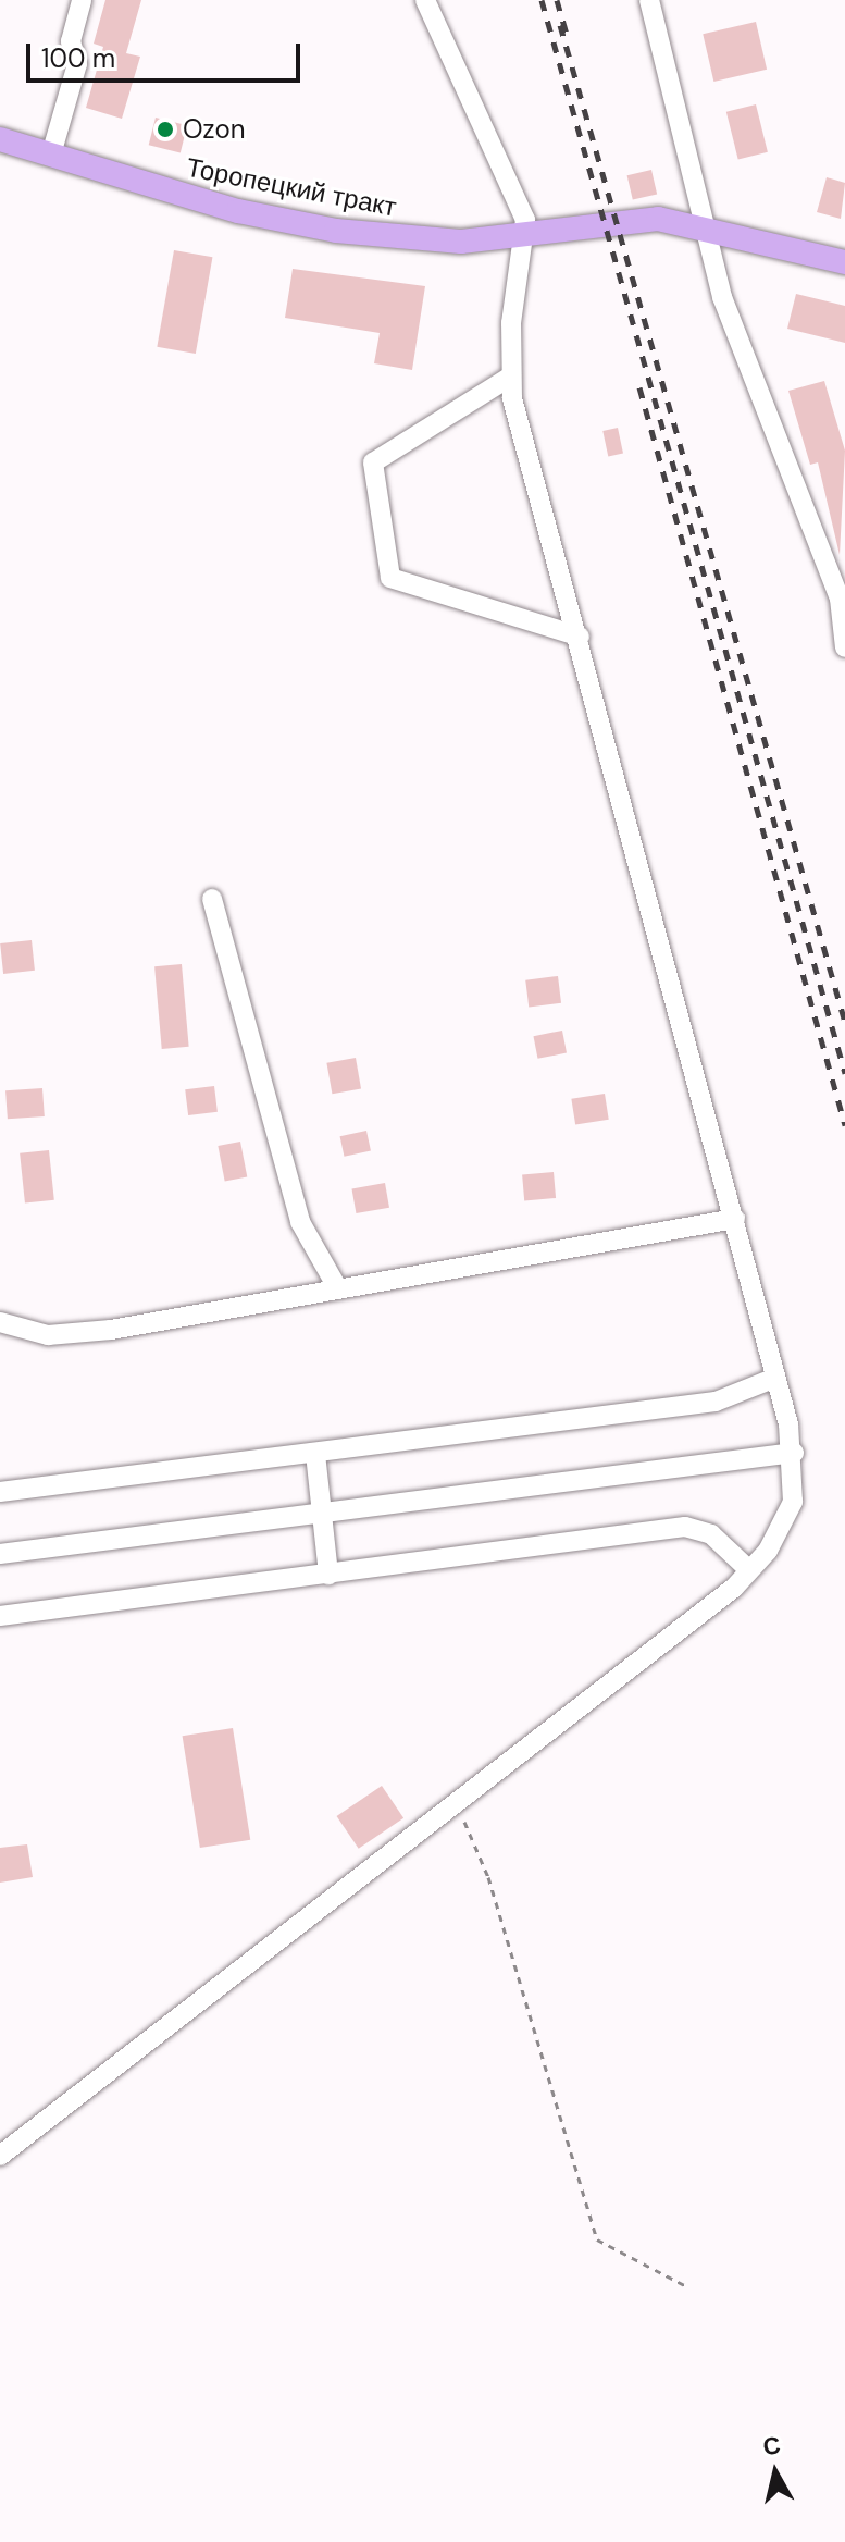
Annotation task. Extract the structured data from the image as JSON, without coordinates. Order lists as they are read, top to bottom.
{
  "streets": {
    "main road": ["Торопецкий тракт"]
  },
  "places": ["Ozon"],
  "scale_bar": "100 m",
  "north": "top"
}
